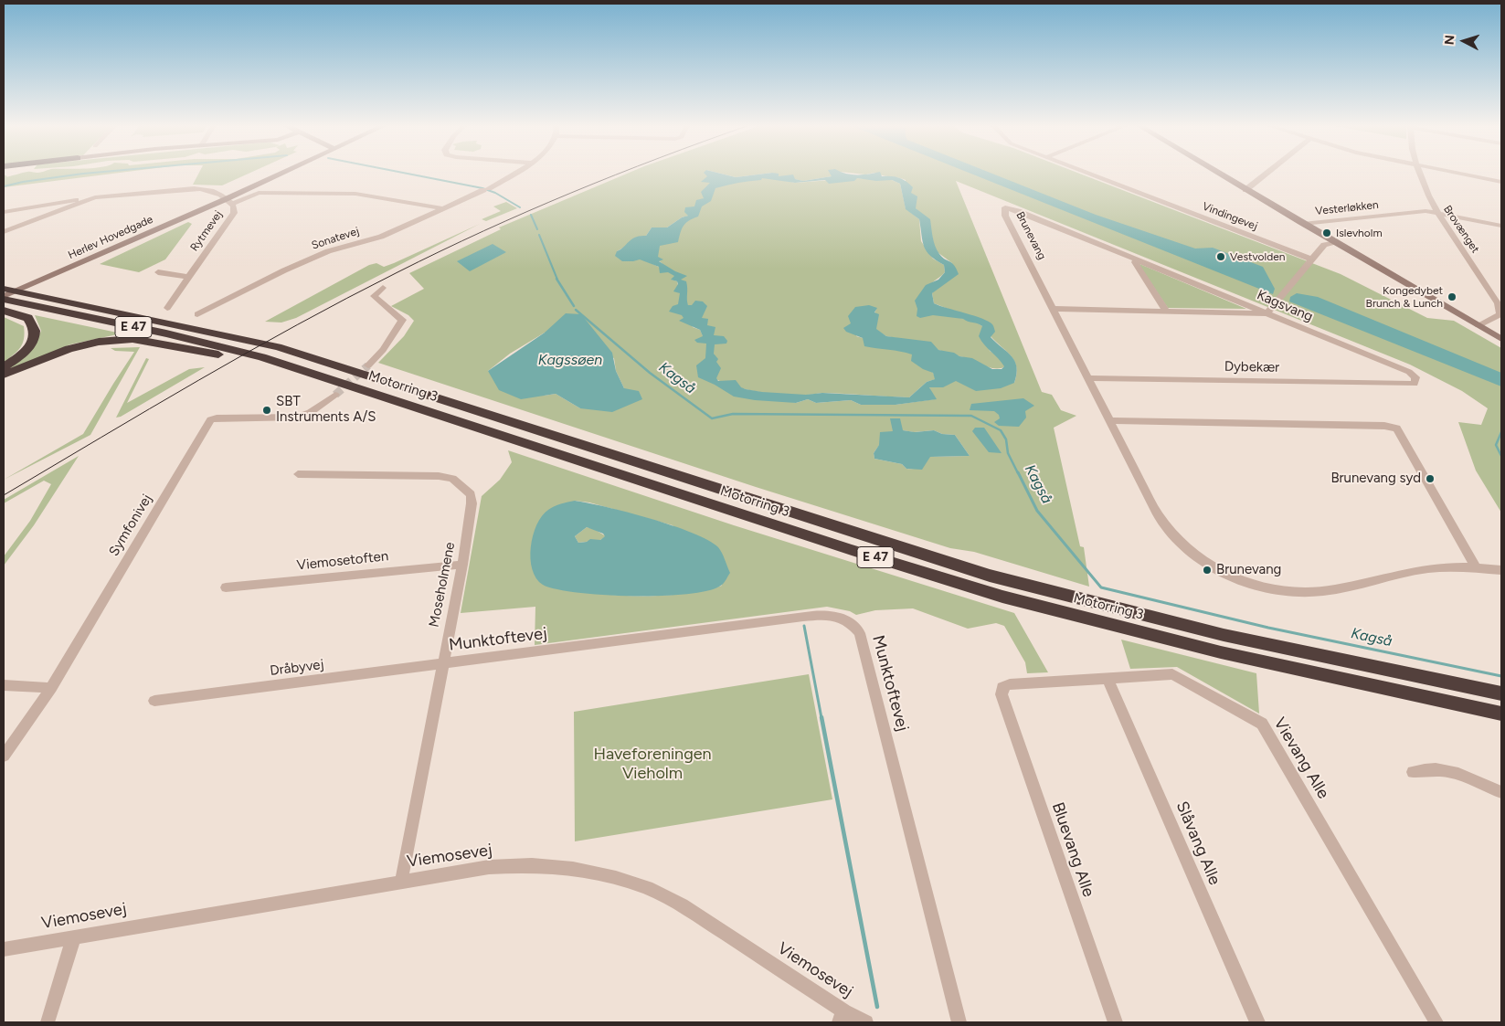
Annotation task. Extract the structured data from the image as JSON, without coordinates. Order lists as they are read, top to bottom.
{
  "streets": {
    "highway": ["E 47", "Motorring 3"],
    "street": [
      "Vesterløkken",
      "Vindingevej",
      "Brovænget",
      "Rytmevej",
      "Brunevang",
      "Herlev Hovedgade",
      "Sonatevej",
      "Kagsvang",
      "Dybekær",
      "Symfonivej",
      "Viemosetoften",
      "Moseholmene",
      "Munktoftevej",
      "Dråbyvej",
      "Vievang Alle",
      "Slåvang Alle",
      "Bluevang Alle",
      "Viemosevej"
    ]
  },
  "crossings": [
    ["Vesterløkken", "Brovænget"],
    ["Rytmevej", "Herlev Hovedgade"],
    ["Brunevang", "Kagsvang"],
    ["Brunevang", "Dybekær"],
    ["Herlev Hovedgade", "Motorring 3"],
    ["Kagsvang", "Dybekær"],
    ["E 47", "Motorring 3"],
    ["Viemosetoften", "Moseholmene"],
    ["Moseholmene", "Munktoftevej"],
    ["Moseholmene", "Dråbyvej"],
    ["Moseholmene", "Viemosevej"],
    ["Munktoftevej", "Dråbyvej"],
    ["Vievang Alle", "Slåvang Alle"],
    ["Vievang Alle", "Bluevang Alle"]
  ],
  "water": ["Kagssøen", "Kagså"],
  "parks": ["Haveforeningen Vieholm"],
  "places": [
    "Islevholm",
    "Vestvolden",
    "Kongedybet Brunch & Lunch",
    "SBT Instruments A/S",
    "Brunevang syd",
    "Brunevang"
  ],
  "north": "left"
}
